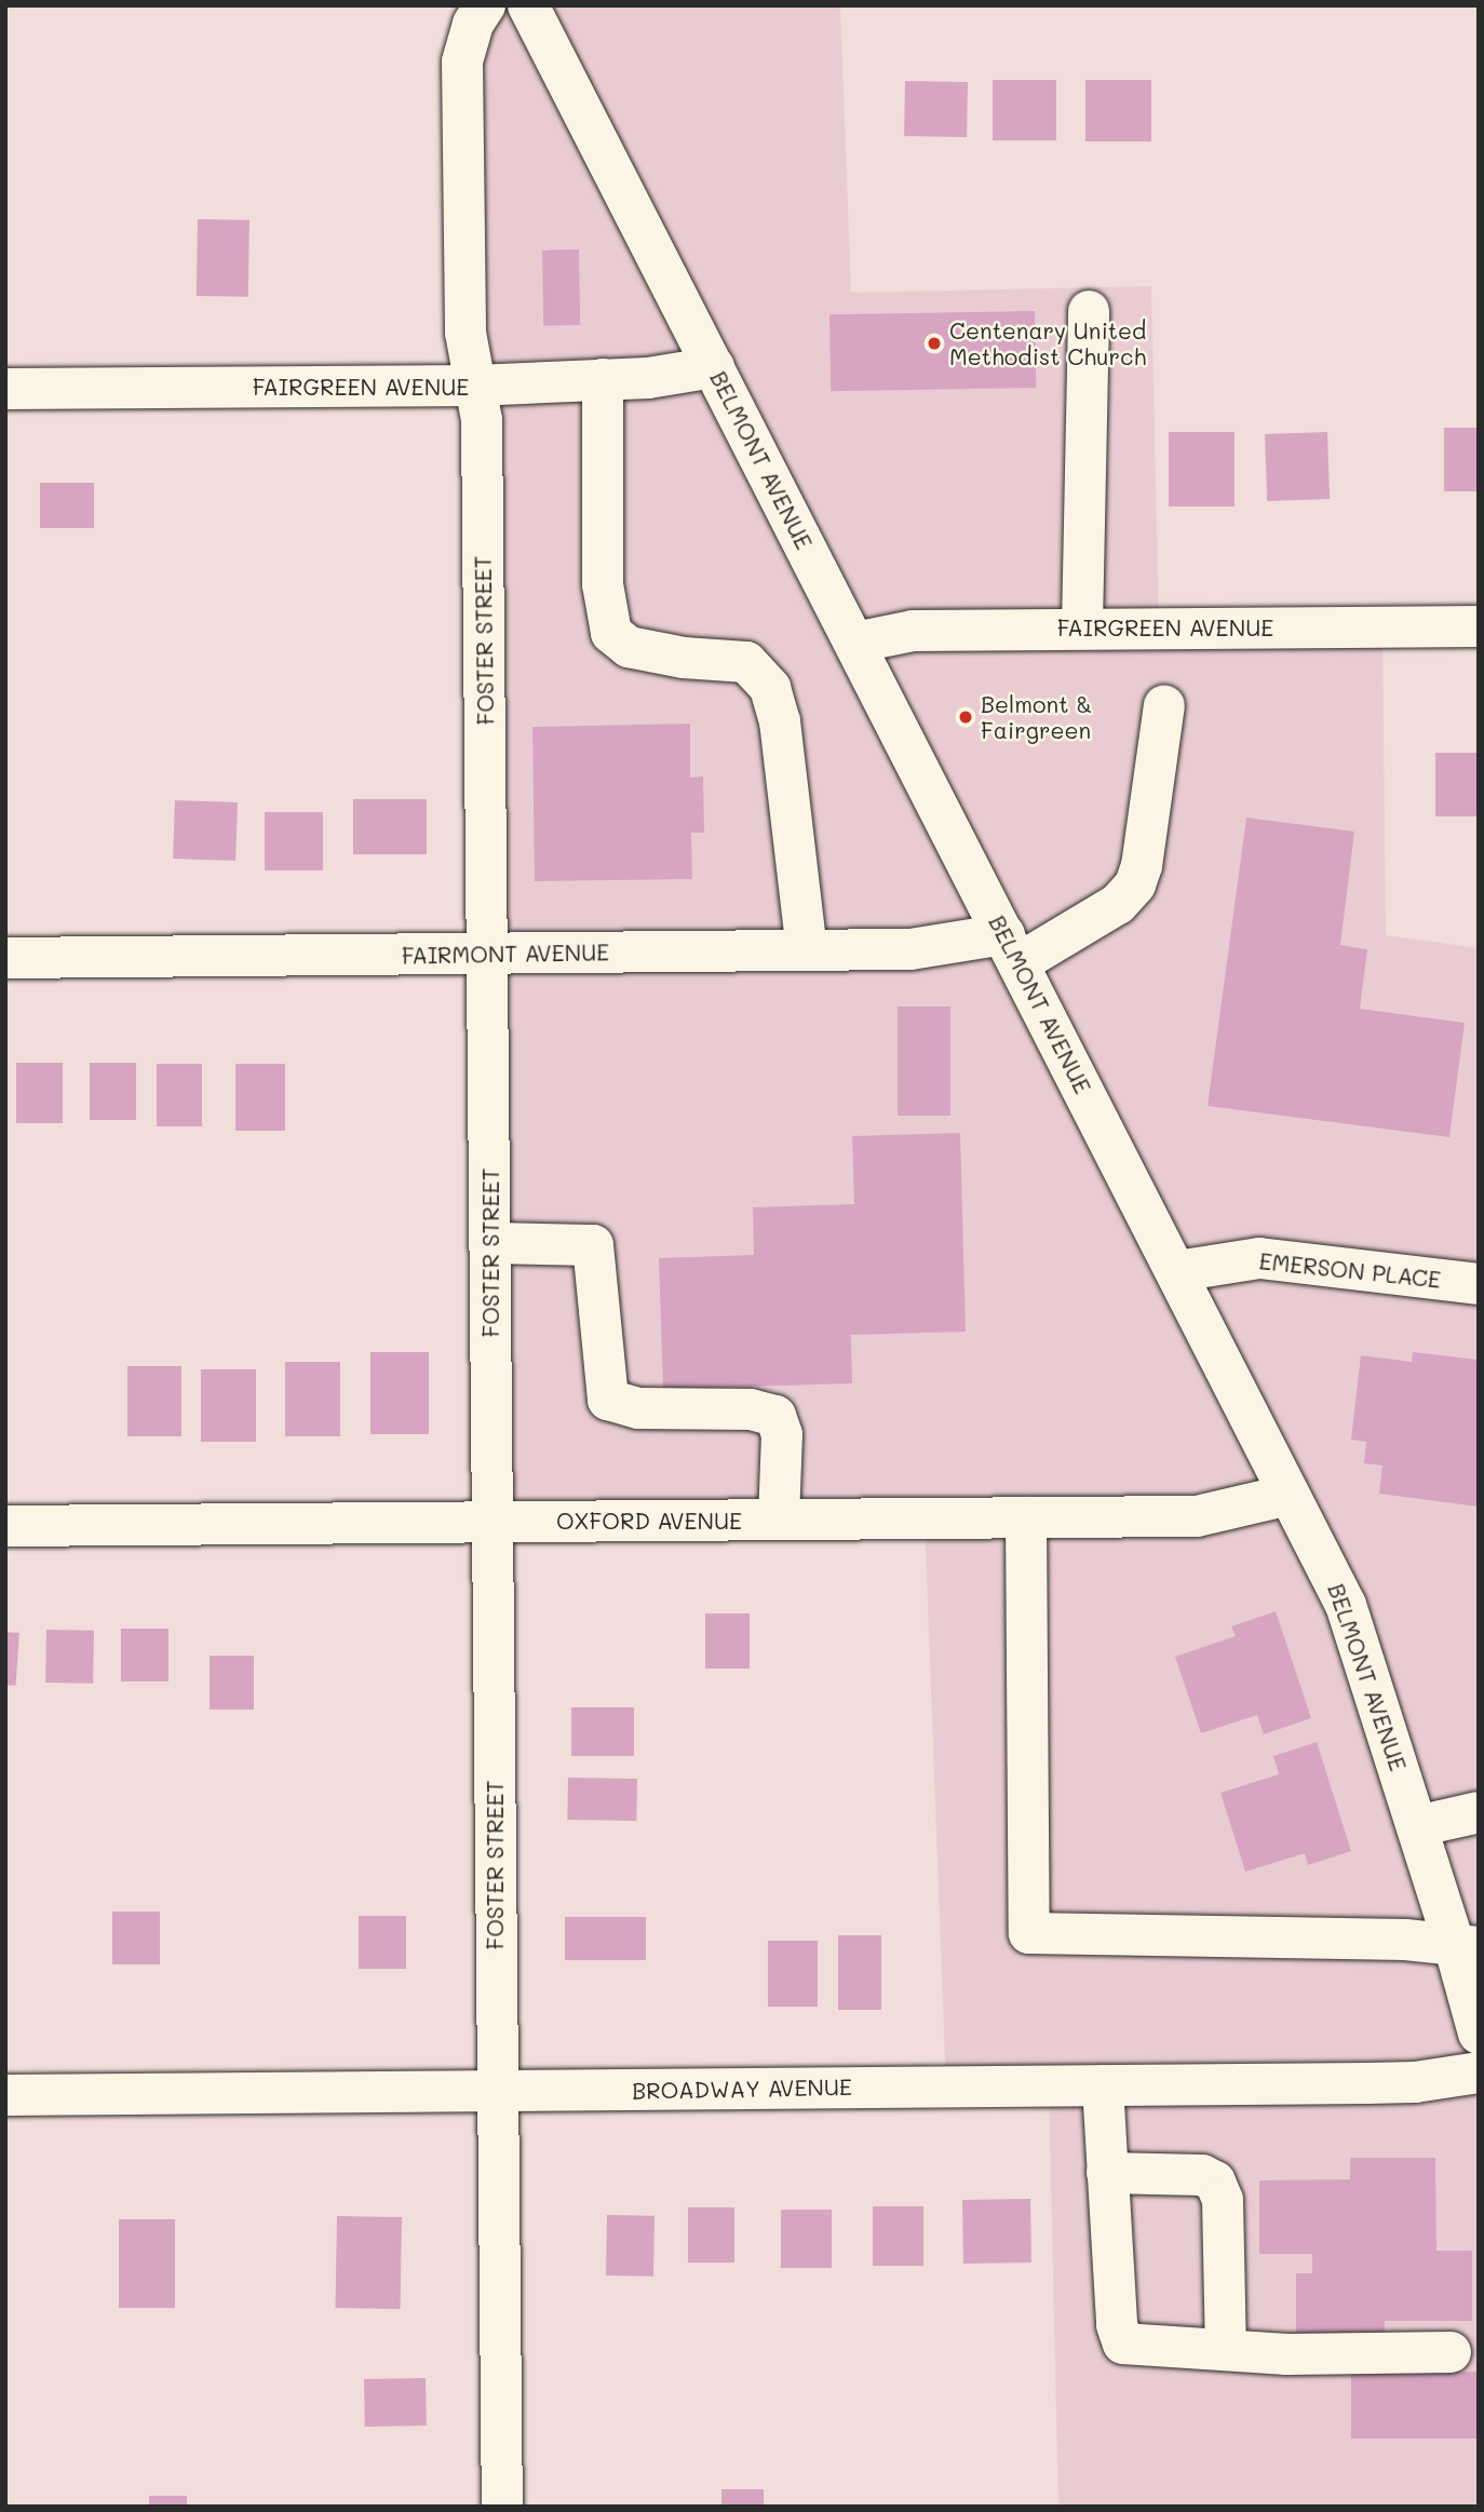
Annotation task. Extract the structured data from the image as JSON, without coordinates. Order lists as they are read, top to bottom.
{
  "streets": {
    "street": [
      "FAIRGREEN AVENUE",
      "BELMONT AVENUE",
      "FOSTER STREET",
      "FAIRMONT AVENUE",
      "EMERSON PLACE",
      "OXFORD AVENUE",
      "BROADWAY AVENUE"
    ]
  },
  "crossings": [
    ["FAIRGREEN AVENUE", "BELMONT AVENUE"],
    ["FAIRGREEN AVENUE", "FOSTER STREET"],
    ["BELMONT AVENUE", "FAIRMONT AVENUE"],
    ["BELMONT AVENUE", "EMERSON PLACE"],
    ["BELMONT AVENUE", "OXFORD AVENUE"],
    ["FOSTER STREET", "FAIRMONT AVENUE"],
    ["FOSTER STREET", "OXFORD AVENUE"],
    ["FOSTER STREET", "BROADWAY AVENUE"]
  ],
  "places": ["Centenary United Methodist Church", "Belmont & Fairgreen"]
}
